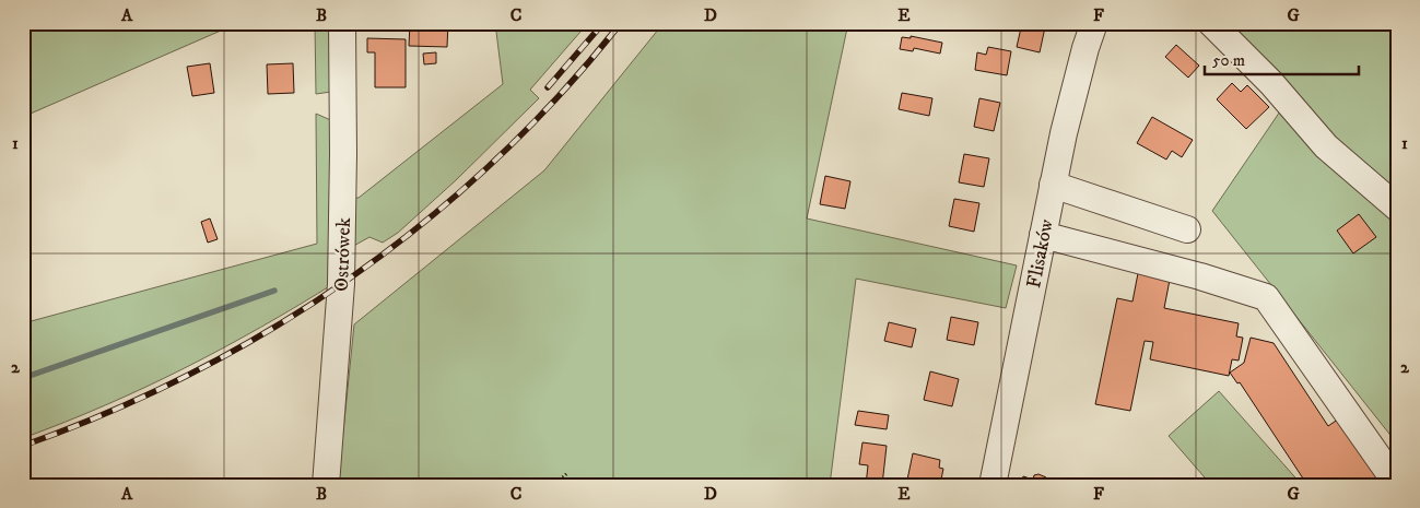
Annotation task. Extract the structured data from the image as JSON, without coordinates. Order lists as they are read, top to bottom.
{
  "streets": {
    "street": ["Flisaków", "Ostrówek"]
  },
  "scale_bar": "50 m",
  "grid": {
    "columns": [
      "A",
      "B",
      "C",
      "D",
      "E",
      "F",
      "G"
    ],
    "rows": ["1", "2"]
  }
}
